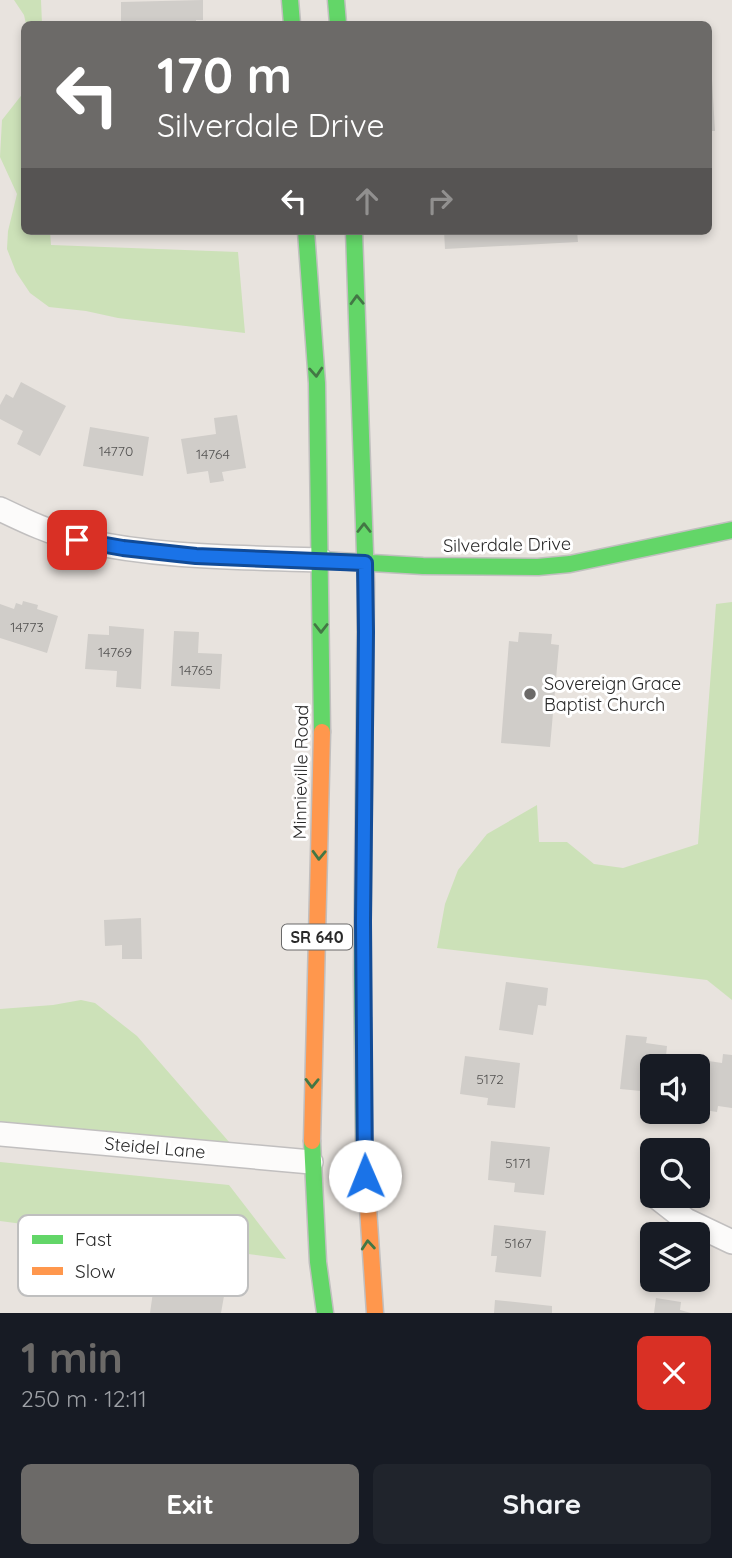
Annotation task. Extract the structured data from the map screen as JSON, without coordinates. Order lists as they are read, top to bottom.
{
  "streets": {
    "main road": ["Silverdale Drive", "Minnieville Road", "SR 640"],
    "street": ["Steidel Lane"]
  },
  "crossings": [
    ["Silverdale Drive", "Minnieville Road"],
    ["Silverdale Drive", "SR 640"],
    ["Minnieville Road", "Steidel Lane"]
  ],
  "places": ["Sovereign Grace Baptist Church"],
  "house_numbers": [
    "14770",
    "14764",
    "14773",
    "14769",
    "14765",
    "5172",
    "5171",
    "5167"
  ],
  "legend": ["Fast", "Slow"],
  "page": {
    "turn": ["170 m", "Silverdale Drive"],
    "heading": ["1 min", "250 m · 12:11"],
    "buttons": ["Exit", "Share"]
  }
}
